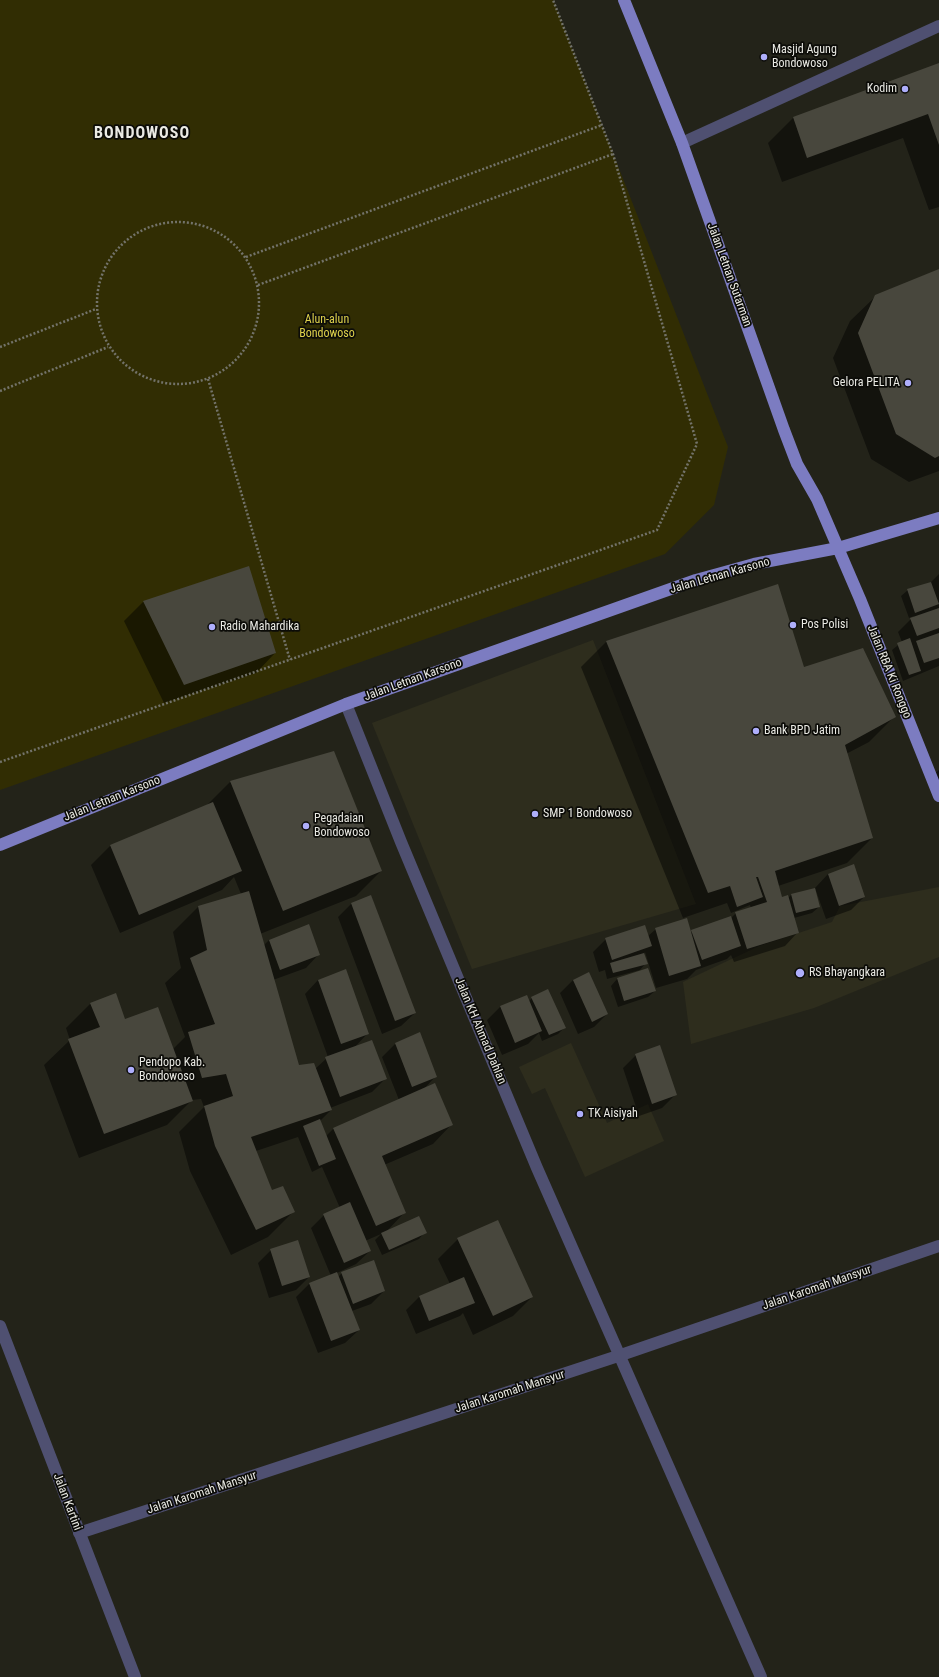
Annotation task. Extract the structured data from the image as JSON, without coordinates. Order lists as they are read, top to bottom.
{
  "streets": {
    "main road": ["Jalan Letnan Sutarman", "Jalan Letnan Karsono", "Jalan RBA Ki Ronggo"],
    "street": ["Jalan KH Ahmad Dahlan", "Jalan Karomah Mansyur", "Jalan Kartini"]
  },
  "crossings": [
    ["Jalan Letnan Sutarman", "Jalan Letnan Karsono"],
    ["Jalan Letnan Sutarman", "Jalan RBA Ki Ronggo"],
    ["Jalan Letnan Karsono", "Jalan RBA Ki Ronggo"],
    ["Jalan Letnan Karsono", "Jalan KH Ahmad Dahlan"],
    ["Jalan KH Ahmad Dahlan", "Jalan Karomah Mansyur"],
    ["Jalan Karomah Mansyur", "Jalan Kartini"]
  ],
  "districts": ["BONDOWOSO"],
  "parks": ["Alun-alun Bondowoso"],
  "places": [
    "Masjid Agung Bondowoso",
    "Kodim",
    "Gelora PELITA",
    "Pos Polisi",
    "Radio Mahardika",
    "Bank BPD Jatim",
    "SMP 1 Bondowoso",
    "Pegadaian Bondowoso",
    "RS Bhayangkara",
    "Pendopo Kab. Bondowoso",
    "TK Aisiyah"
  ]
}
